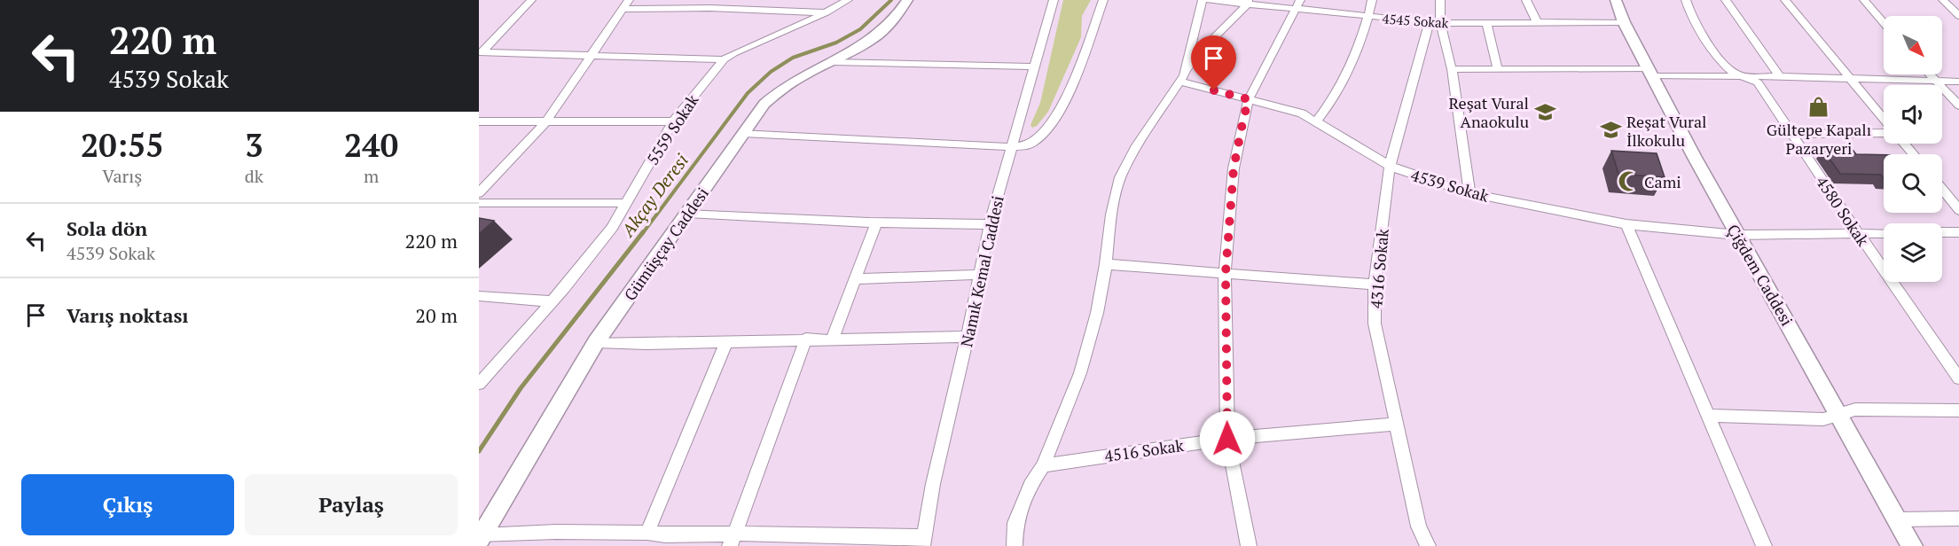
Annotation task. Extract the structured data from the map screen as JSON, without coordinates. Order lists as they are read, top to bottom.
{
  "streets": {
    "street": [
      "4545 Sokak",
      "5559 Sokak",
      "4539 Sokak",
      "4580 Sokak",
      "Gümüşçay Caddesi",
      "4316 Sokak",
      "Namık Kemal Caddesi",
      "Çiğdem Caddesi",
      "4516 Sokak"
    ]
  },
  "crossings": [
    ["4545 Sokak", "4316 Sokak"],
    ["4545 Sokak", "Çiğdem Caddesi"],
    ["4539 Sokak", "4580 Sokak"],
    ["4539 Sokak", "4316 Sokak"],
    ["4539 Sokak", "Çiğdem Caddesi"],
    ["4316 Sokak", "4516 Sokak"]
  ],
  "water": ["Akçay Deresi"],
  "places": {
    "shop": ["Gültepe Kapalı Pazaryeri"],
    "school or university": ["Reşat Vural Anaokulu", "Reşat Vural İlkokulu"],
    "mosque": ["Cami"]
  },
  "north": "bottom right",
  "page": {
    "turn": ["220 m", "4539 Sokak"],
    "eta": [
      "20:55",
      "Varış",
      "3",
      "dk",
      "240",
      "m"
    ],
    "list": [
      {
        "name": "Sola dön",
        "note": "4539 Sokak",
        "value": "220 m"
      },
      {
        "name": "Varış noktası",
        "value": "20 m"
      }
    ],
    "buttons": ["Çıkış", "Paylaş"]
  }
}
